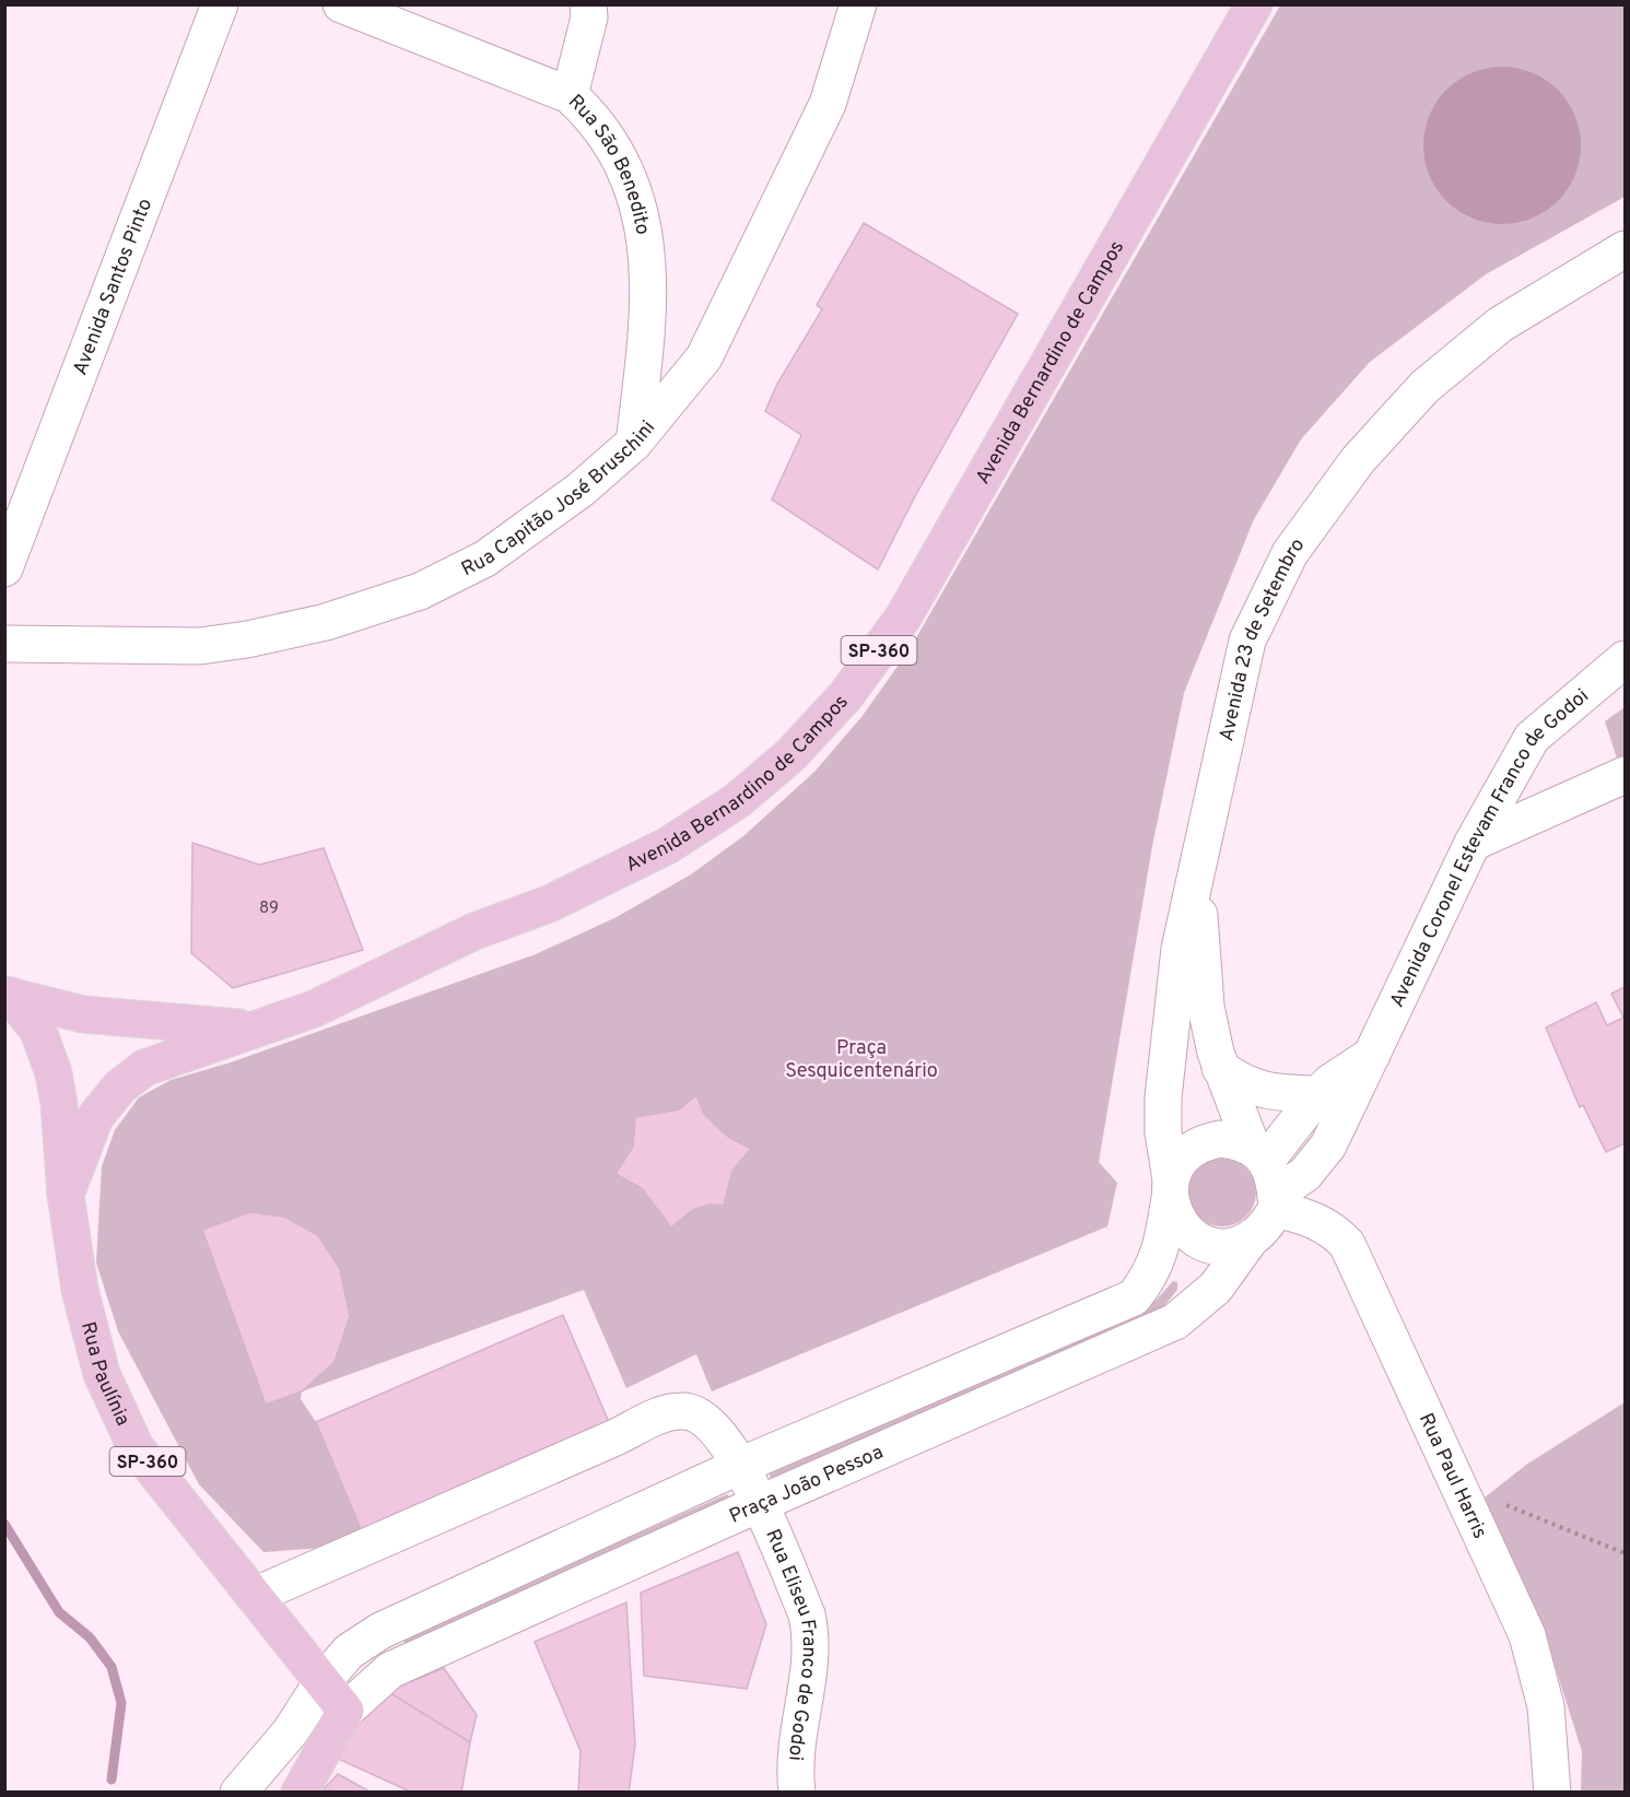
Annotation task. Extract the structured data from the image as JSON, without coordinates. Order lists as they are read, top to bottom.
{
  "streets": {
    "main road": ["Avenida Bernardino de Campos", "SP-360", "Rua Paulínia"],
    "street": [
      "Rua São Benedito",
      "Avenida Santos Pinto",
      "Rua Capitão José Bruschini",
      "Avenida 23 de Setembro",
      "Avenida Coronel Estevam Franco de Godoi",
      "Rua Paul Harris",
      "Praça João Pessoa",
      "Rua Eliseu Franco de Godoi"
    ]
  },
  "crossings": [
    ["Rua São Benedito", "Rua Capitão José Bruschini"],
    ["Avenida Bernardino de Campos", "SP-360"],
    ["Avenida Bernardino de Campos", "Rua Paulínia"],
    ["Avenida 23 de Setembro", "Avenida Coronel Estevam Franco de Godoi"],
    ["Avenida 23 de Setembro", "Rua Paul Harris"],
    ["Avenida 23 de Setembro", "Praça João Pessoa"],
    ["SP-360", "Rua Paulínia"],
    ["SP-360", "Praça João Pessoa"],
    ["Avenida Coronel Estevam Franco de Godoi", "Rua Paul Harris"],
    ["Avenida Coronel Estevam Franco de Godoi", "Praça João Pessoa"],
    ["Rua Paulínia", "Praça João Pessoa"],
    ["Rua Paulínia", "Rua Eliseu Franco de Godoi"],
    ["Rua Paul Harris", "Praça João Pessoa"],
    ["Praça João Pessoa", "Rua Eliseu Franco de Godoi"]
  ],
  "parks": ["Praça Sesquicentenário"],
  "house_numbers": ["89"]
}
